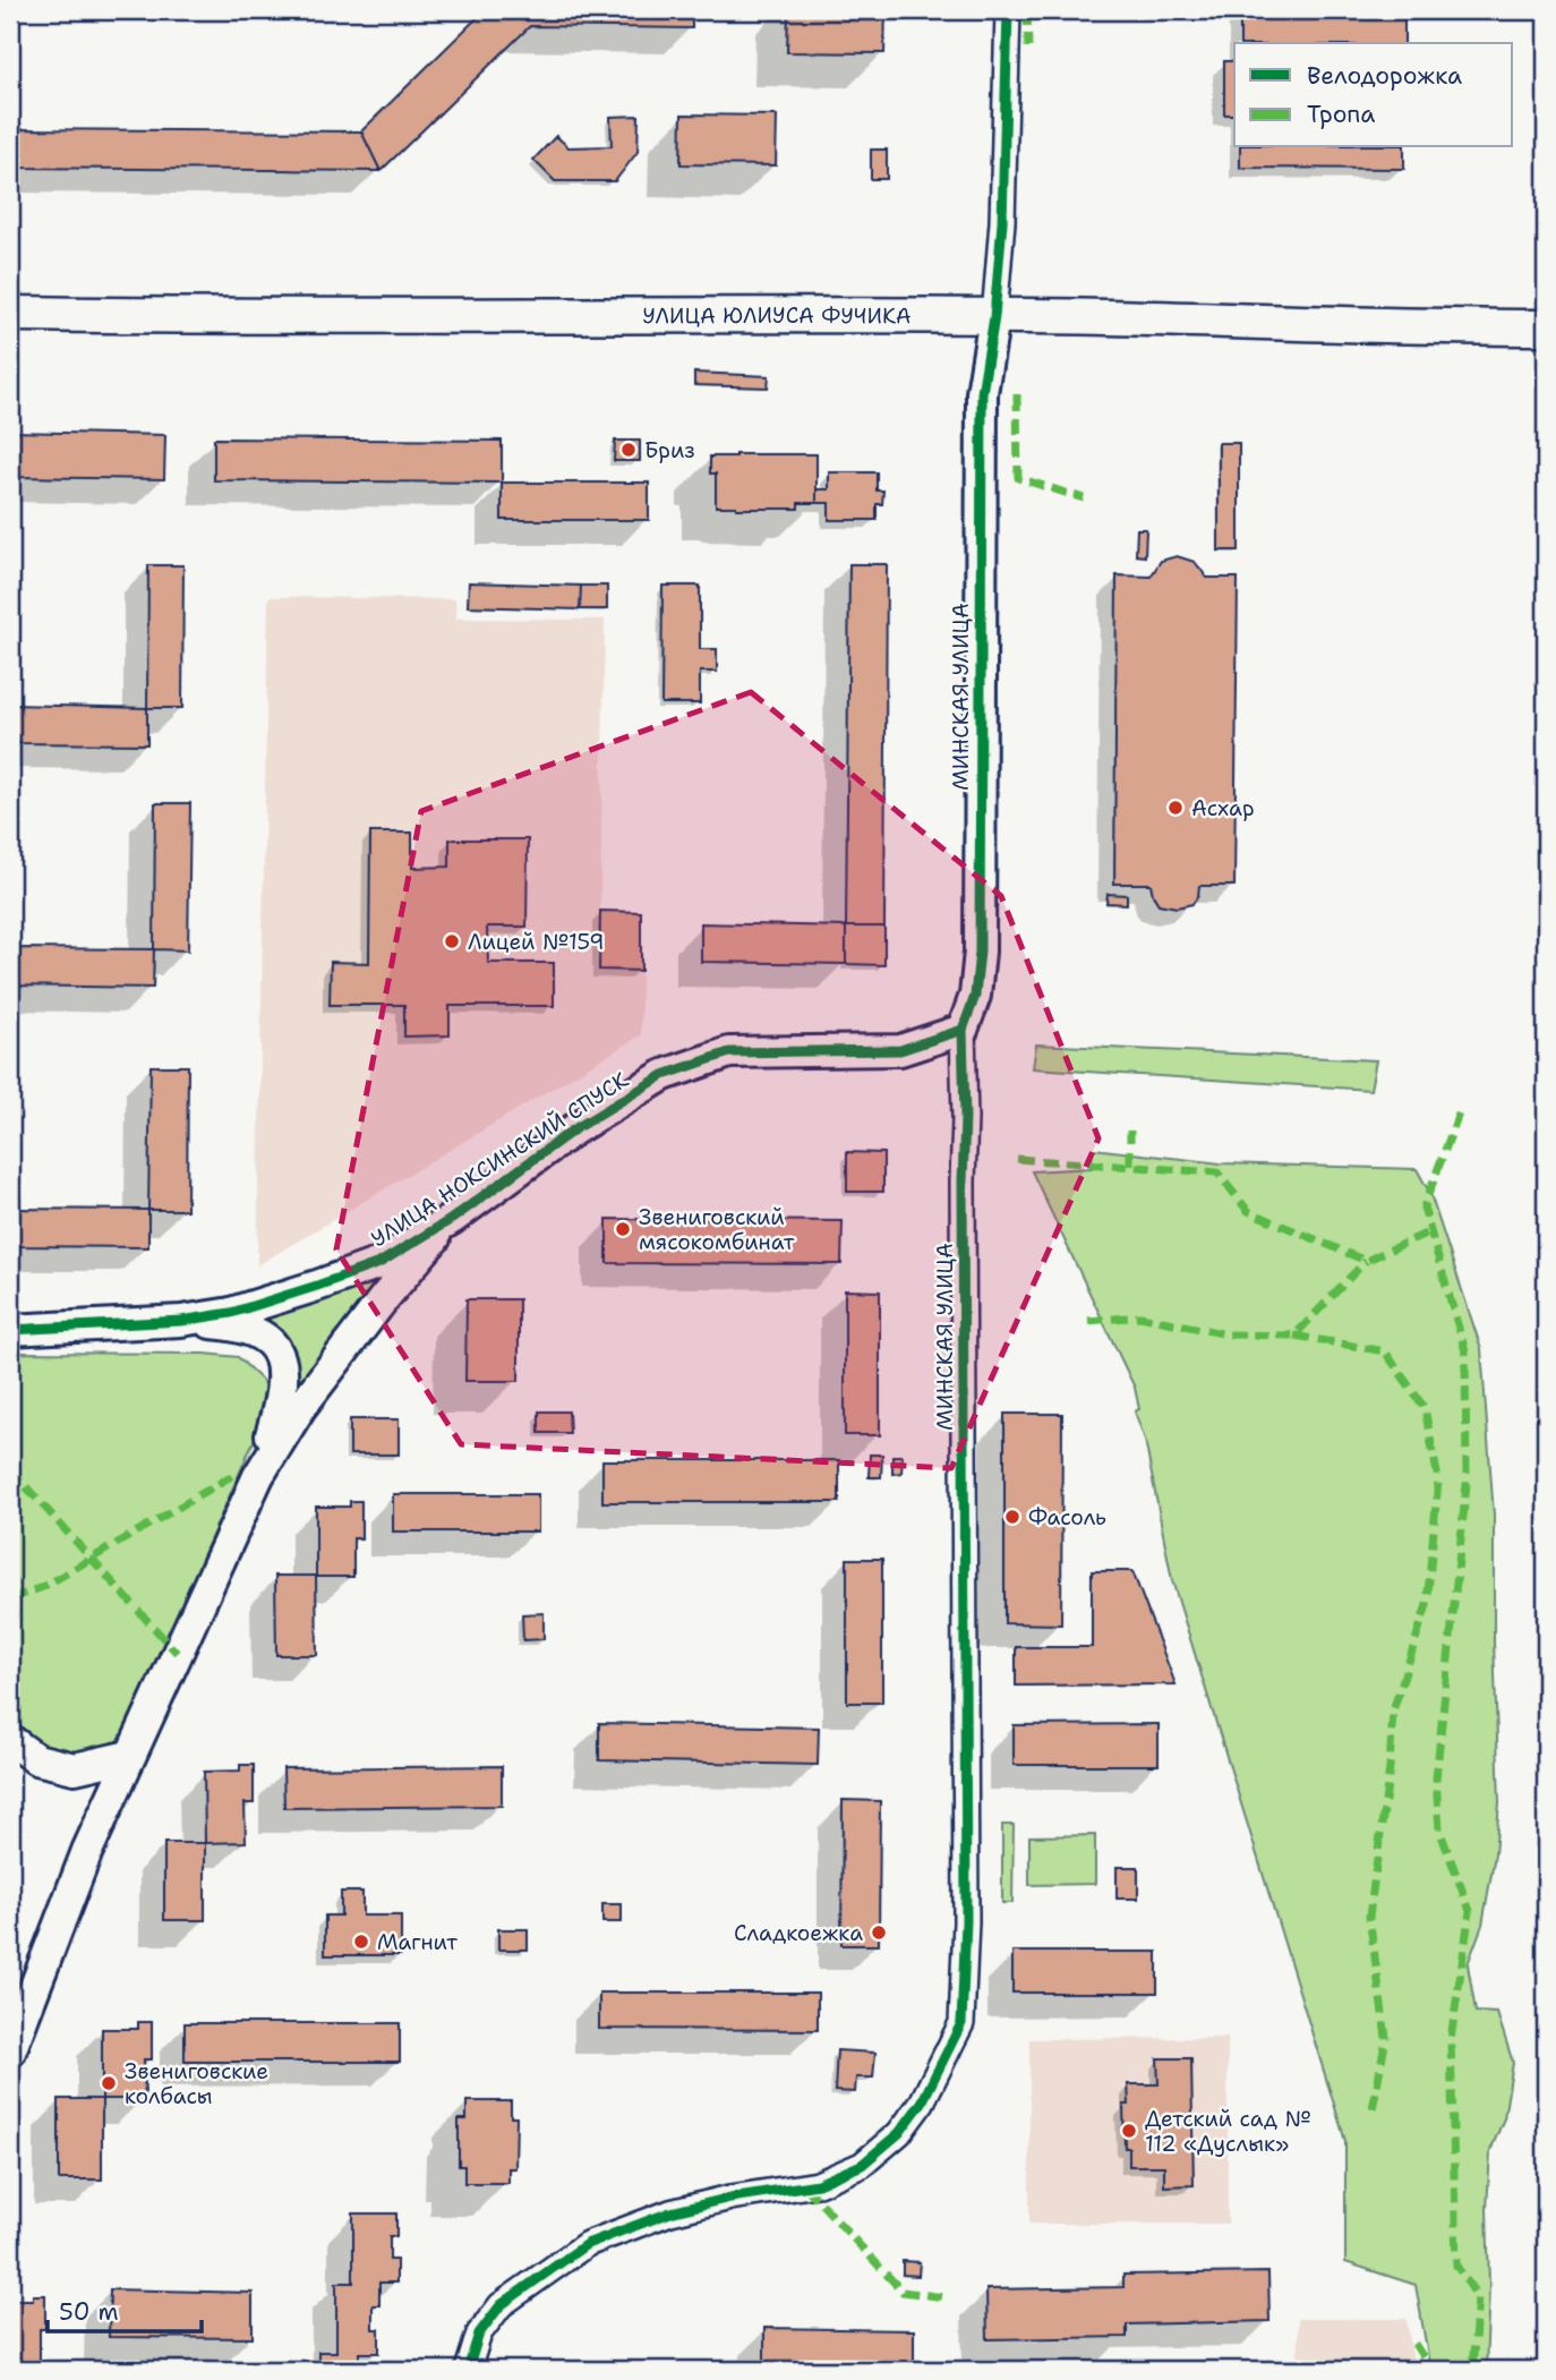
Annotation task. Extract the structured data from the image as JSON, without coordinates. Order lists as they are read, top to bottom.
{
  "streets": {
    "main road": ["УЛИЦА ЮЛИУСА ФУЧИКА"],
    "street": ["МИНСКАЯ УЛИЦА", "УЛИЦА НОКСИНСКИЙ СПУСК"]
  },
  "crossings": [
    ["УЛИЦА ЮЛИУСА ФУЧИКА", "МИНСКАЯ УЛИЦА"],
    ["МИНСКАЯ УЛИЦА", "УЛИЦА НОКСИНСКИЙ СПУСК"]
  ],
  "places": [
    "Бриз",
    "Асхар",
    "Лицей №159",
    "Звениговский мясокомбинат",
    "Фасоль",
    "Сладкоежка",
    "Магнит",
    "Звениговские колбасы",
    "Детский сад № 112 «Дуслык»"
  ],
  "legend": ["Велодорожка", "Тропа"],
  "scale_bar": "50 m"
}
